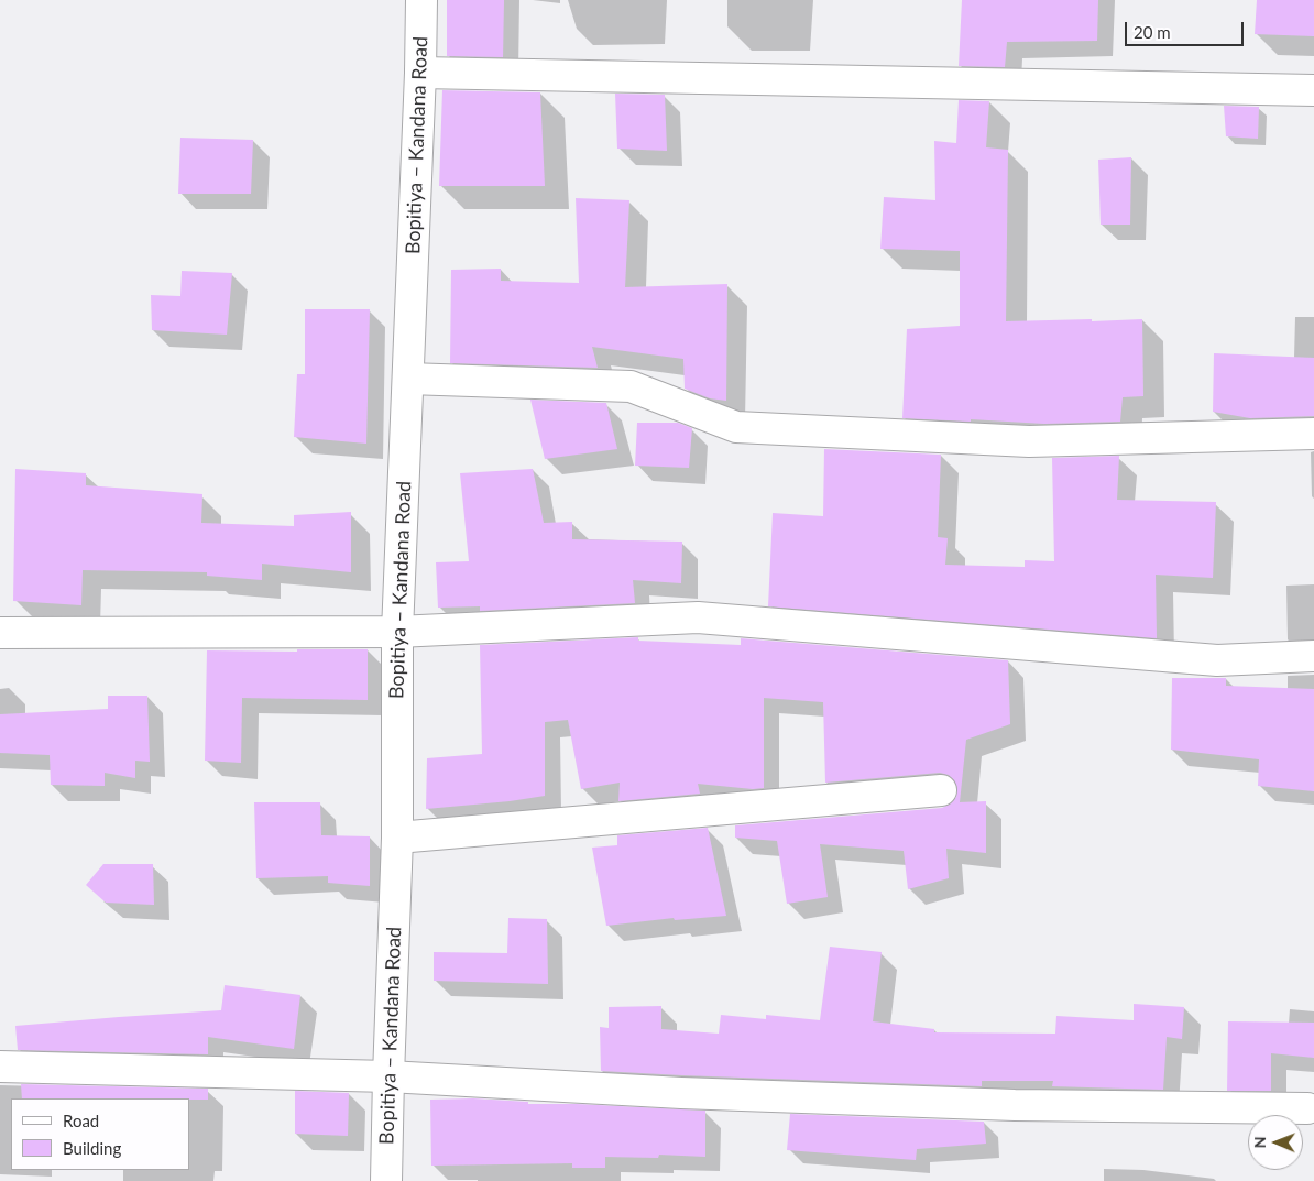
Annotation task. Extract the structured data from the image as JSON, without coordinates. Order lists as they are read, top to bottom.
{
  "streets": {
    "street": ["Bopitiya – Kandana Road"]
  },
  "legend": ["Road", "Building"],
  "scale_bar": "20 m",
  "north": "left"
}
